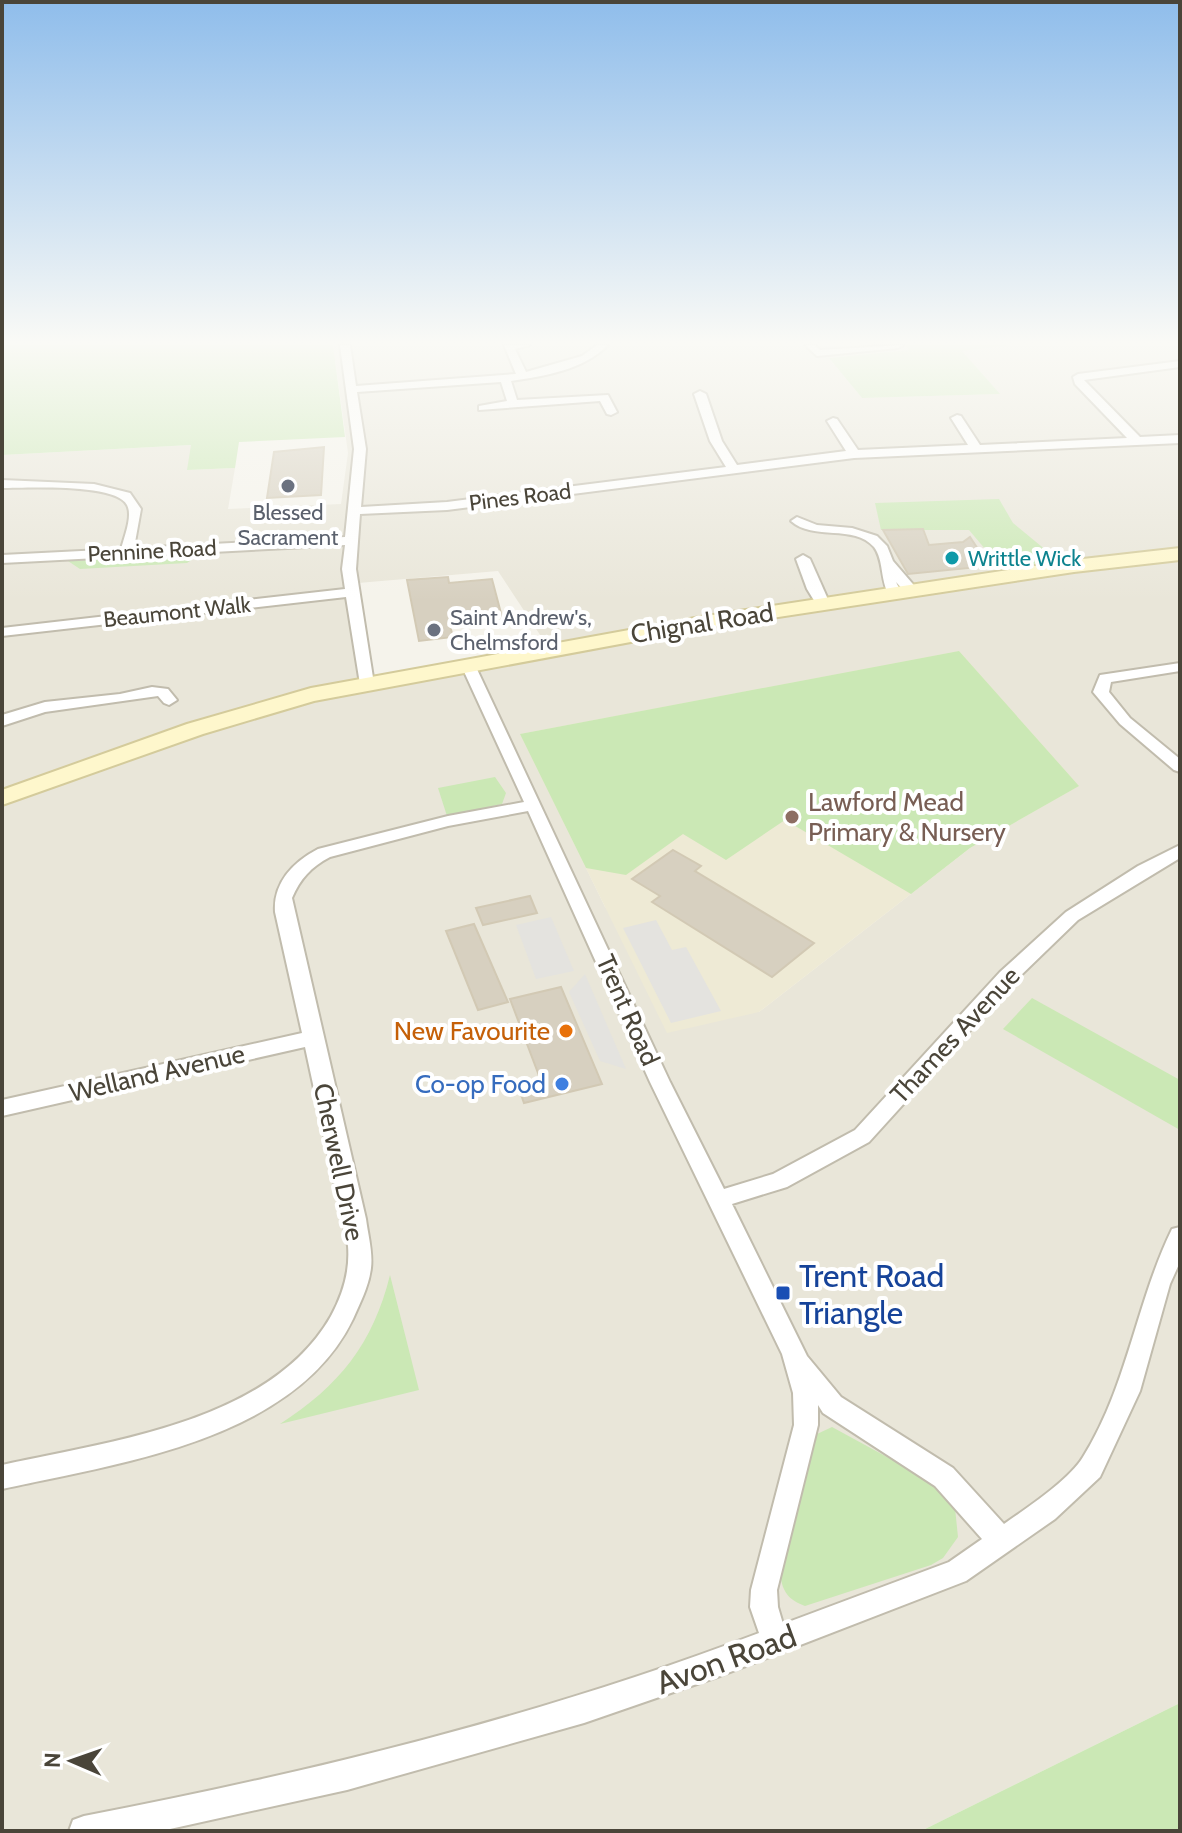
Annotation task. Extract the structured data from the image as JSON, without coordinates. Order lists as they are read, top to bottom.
{
  "streets": {
    "street": [
      "Pines Road",
      "Pennine Road",
      "Beaumont Walk",
      "Chignal Road",
      "Trent Road",
      "Thames Avenue",
      "Welland Avenue",
      "Cherwell Drive",
      "Avon Road"
    ]
  },
  "crossings": [
    ["Chignal Road", "Trent Road"],
    ["Trent Road", "Thames Avenue"],
    ["Trent Road", "Cherwell Drive"],
    ["Trent Road", "Avon Road"],
    ["Welland Avenue", "Cherwell Drive"]
  ],
  "places": {
    "other": [
      "Blessed Sacrament",
      "Writtle Wick",
      "Saint Andrew's, Chelmsford",
      "Lawford Mead Primary & Nursery",
      "New Favourite",
      "Co-op Food"
    ],
    "transit": ["Trent Road Triangle"]
  },
  "north": "left"
}
